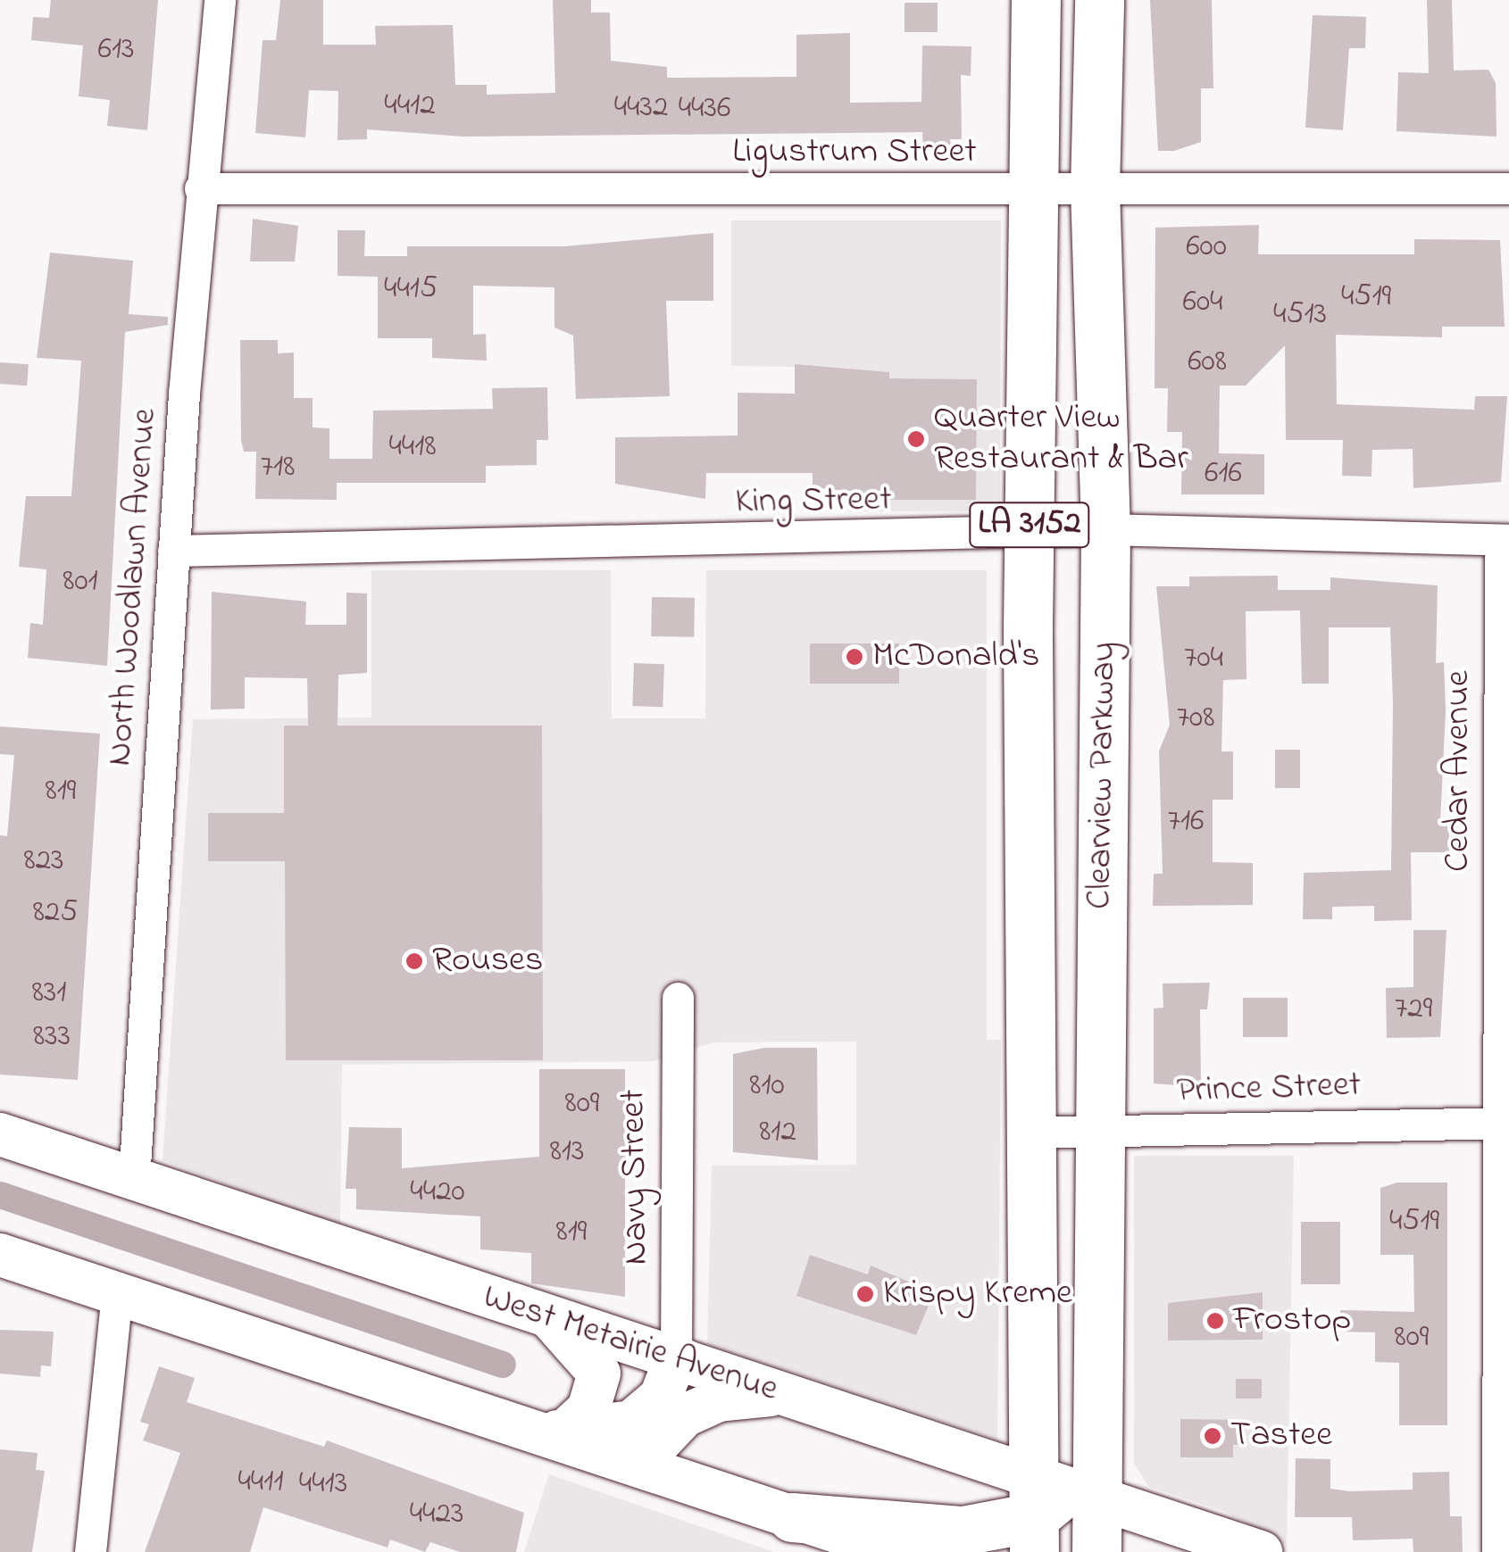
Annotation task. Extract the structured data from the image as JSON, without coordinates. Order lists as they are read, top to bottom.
{
  "streets": {
    "highway": ["LA 3152", "Clearview Parkway"],
    "main road": ["West Metairie Avenue"],
    "street": [
      "Ligustrum Street",
      "King Street",
      "North Woodlawn Avenue",
      "Cedar Avenue",
      "Prince Street",
      "Navy Street"
    ]
  },
  "crossings": [
    ["Ligustrum Street", "North Woodlawn Avenue"],
    ["Ligustrum Street", "Clearview Parkway"],
    ["King Street", "North Woodlawn Avenue"],
    ["King Street", "Cedar Avenue"],
    ["King Street", "Clearview Parkway"],
    ["North Woodlawn Avenue", "West Metairie Avenue"],
    ["Cedar Avenue", "Prince Street"],
    ["Clearview Parkway", "Prince Street"],
    ["Clearview Parkway", "West Metairie Avenue"],
    ["Navy Street", "West Metairie Avenue"]
  ],
  "places": [
    "Quarter View Restaurant & Bar",
    "McDonald's",
    "Rouses",
    "Krispy Kreme",
    "Frostop",
    "Tastee"
  ],
  "house_numbers": [
    "613",
    "4412",
    "4432",
    "4436",
    "600",
    "4415",
    "4519",
    "604",
    "4513",
    "608",
    "4418",
    "718",
    "616",
    "801",
    "704",
    "708",
    "819",
    "716",
    "823",
    "825",
    "831",
    "729",
    "833",
    "810",
    "809",
    "812",
    "813",
    "4420",
    "4519",
    "819",
    "809",
    "4411",
    "4413",
    "4423"
  ]
}
